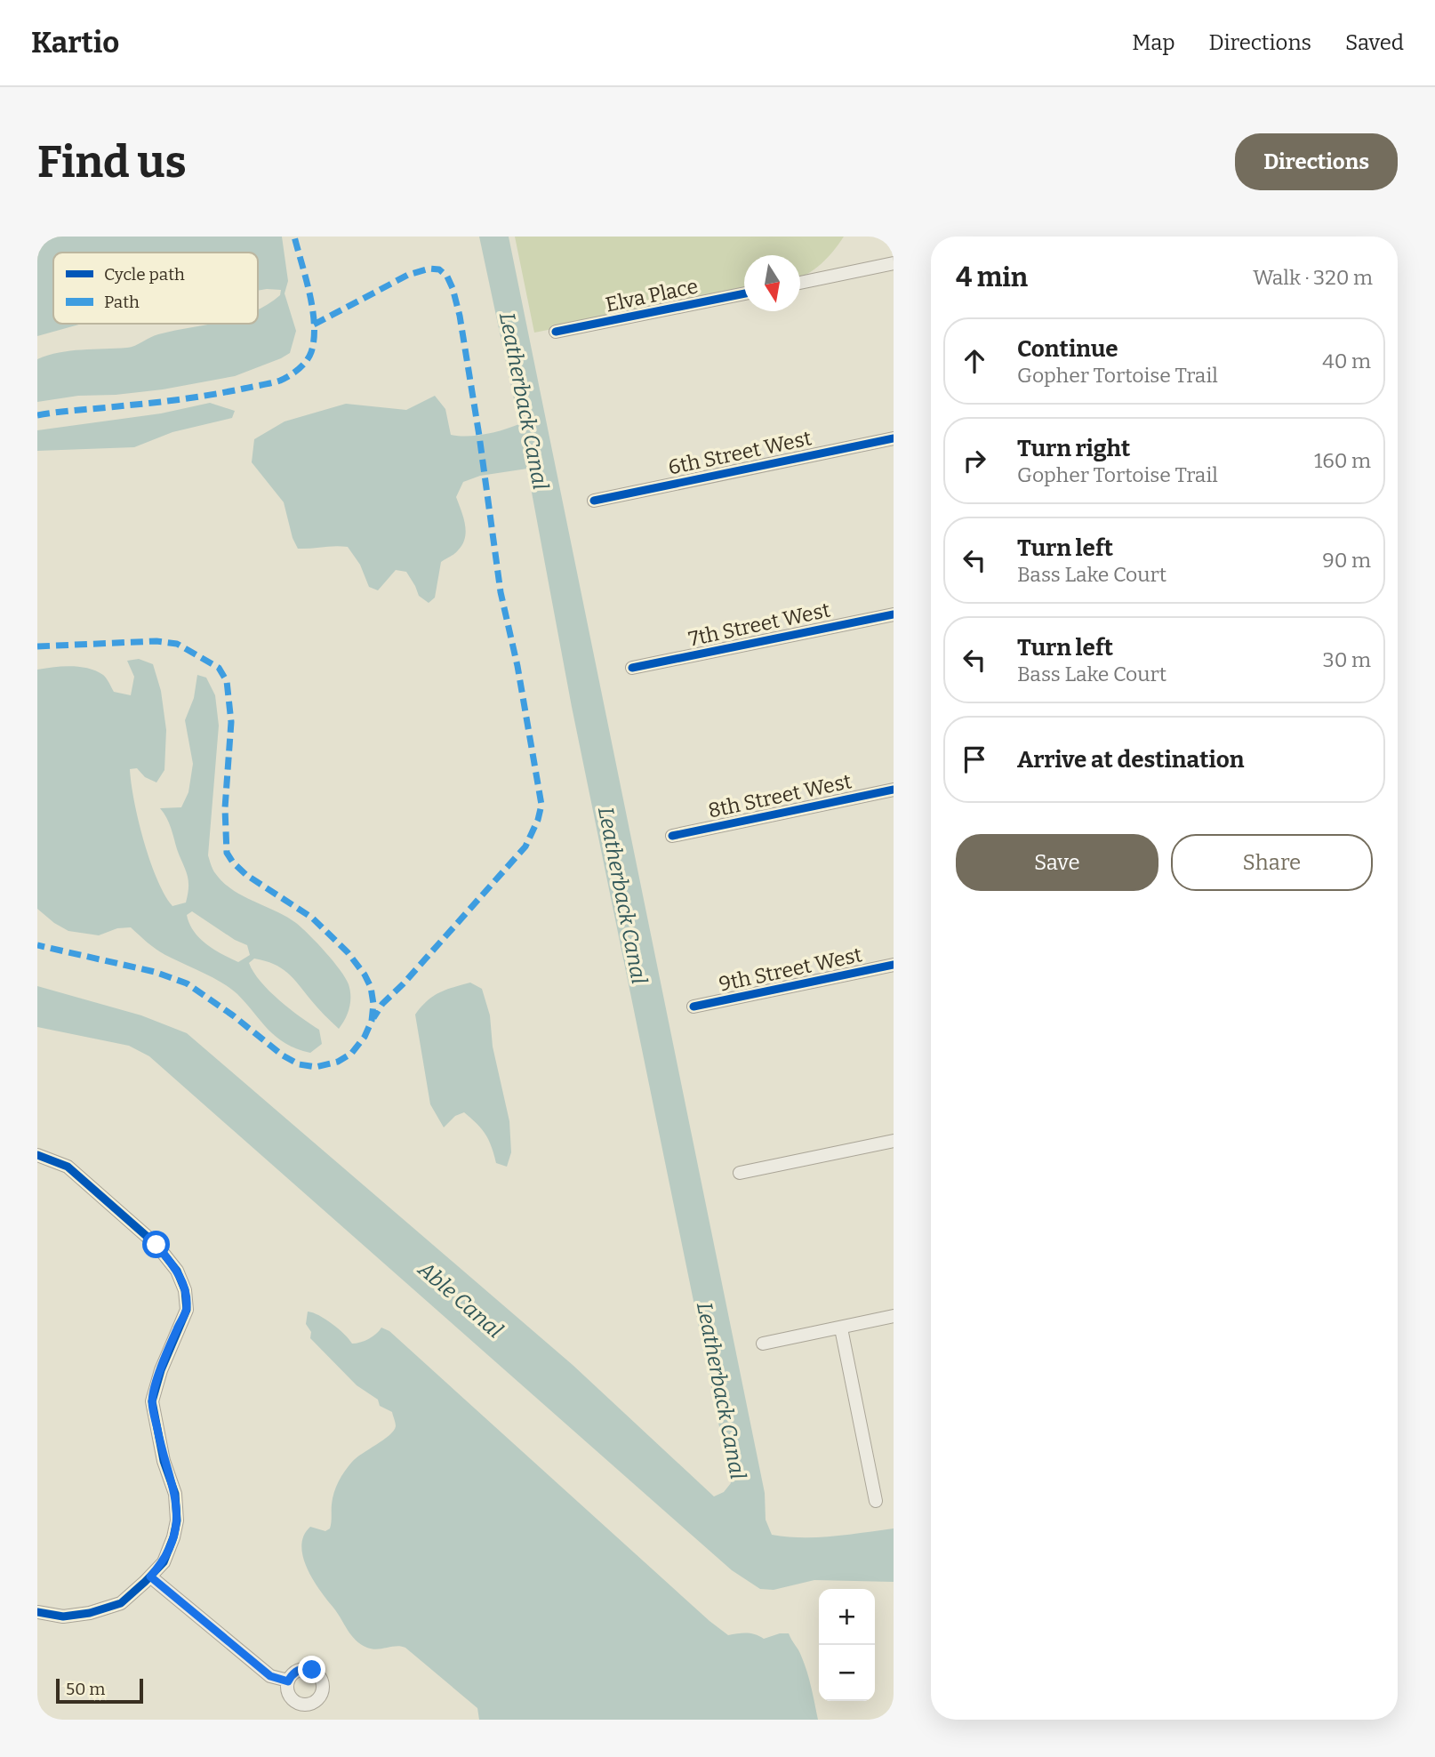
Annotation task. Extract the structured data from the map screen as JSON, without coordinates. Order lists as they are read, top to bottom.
{
  "streets": {
    "street": [
      "Elva Place",
      "6th Street West",
      "7th Street West",
      "8th Street West",
      "9th Street West"
    ]
  },
  "water": ["Leatherback Canal", "Able Canal"],
  "legend": ["Cycle path", "Path"],
  "scale_bar": "50 m",
  "north": "bottom",
  "page": {
    "header": "Kartio",
    "nav": ["Map", "Directions", "Saved"],
    "buttons": [
      "Directions",
      ["Save", "Share"]
    ],
    "title": "Find us",
    "heading": ["4 min", "Walk · 320 m"],
    "list": [
      ["Continue", "Gopher Tortoise Trail", "40 m"],
      ["Turn right", "Gopher Tortoise Trail", "160 m"],
      ["Turn left", "Bass Lake Court", "90 m"],
      ["Turn left", "Bass Lake Court", "30 m"],
      "Arrive at destination"
    ],
    "map_buttons": ["+", "−"],
    "scale": "50 m"
  }
}
